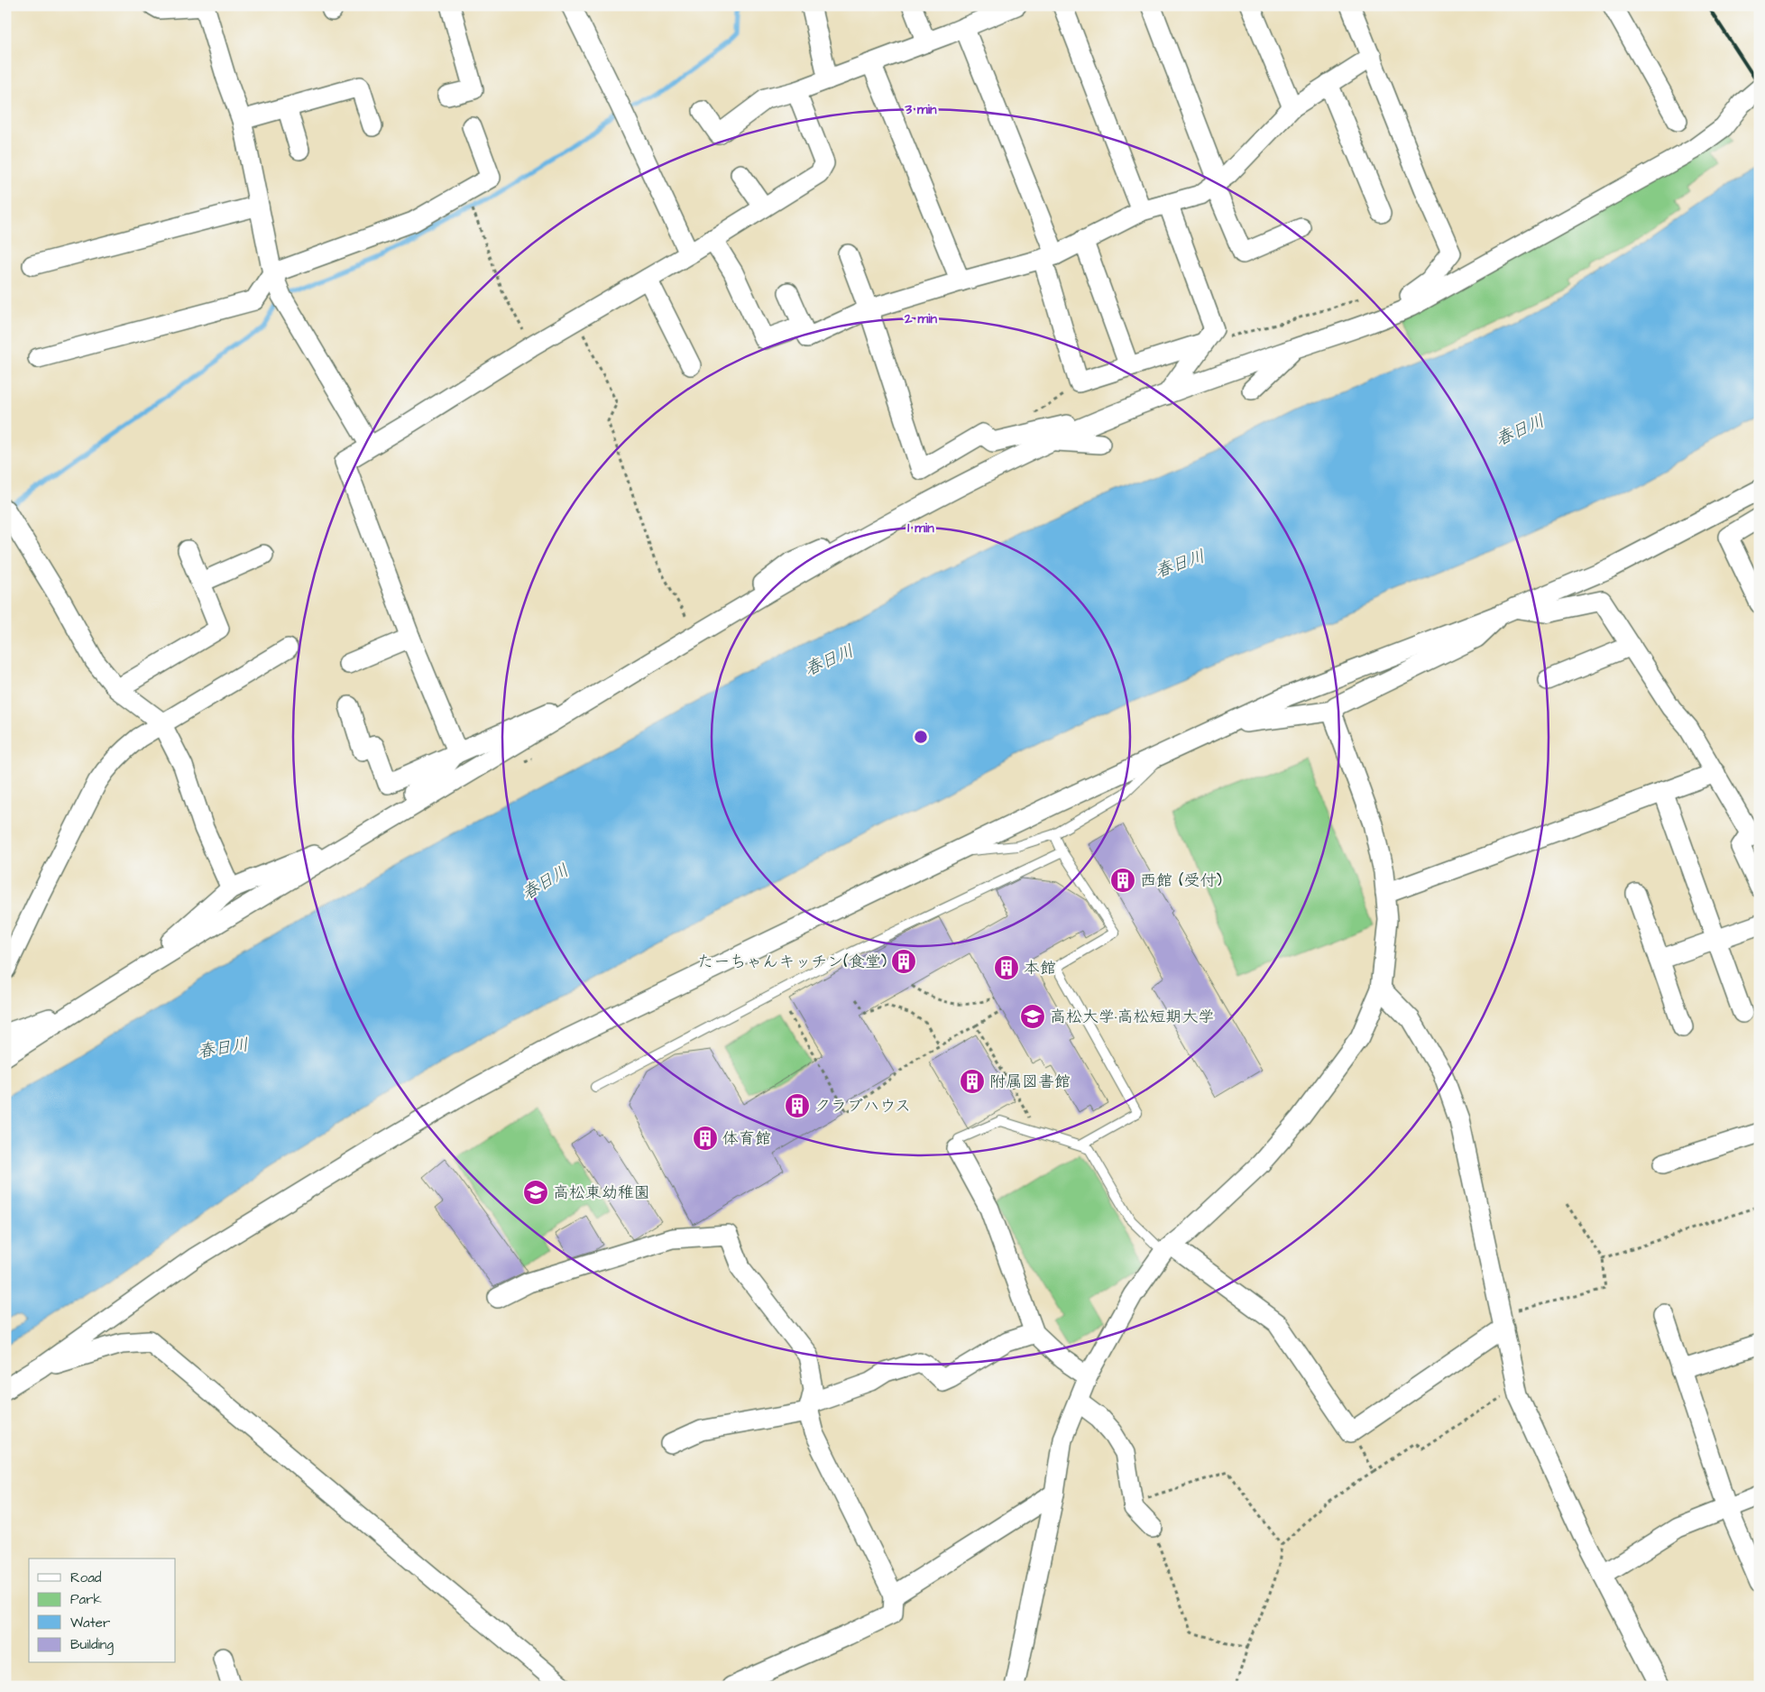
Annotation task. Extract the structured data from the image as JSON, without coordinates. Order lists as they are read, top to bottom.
{
  "water": ["春日川"],
  "places": {
    "building": [
      "西館 (受付)",
      "たーちゃんキッチン(食堂)",
      "本館",
      "附属図書館",
      "クラブハウス",
      "体育館"
    ],
    "school or university": ["高松大学·高松短期大学", "高松東幼稚園"]
  },
  "legend": [
    "Road",
    "Park",
    "Water",
    "Building"
  ],
  "rings": ["3 min", "2 min", "1 min"]
}
